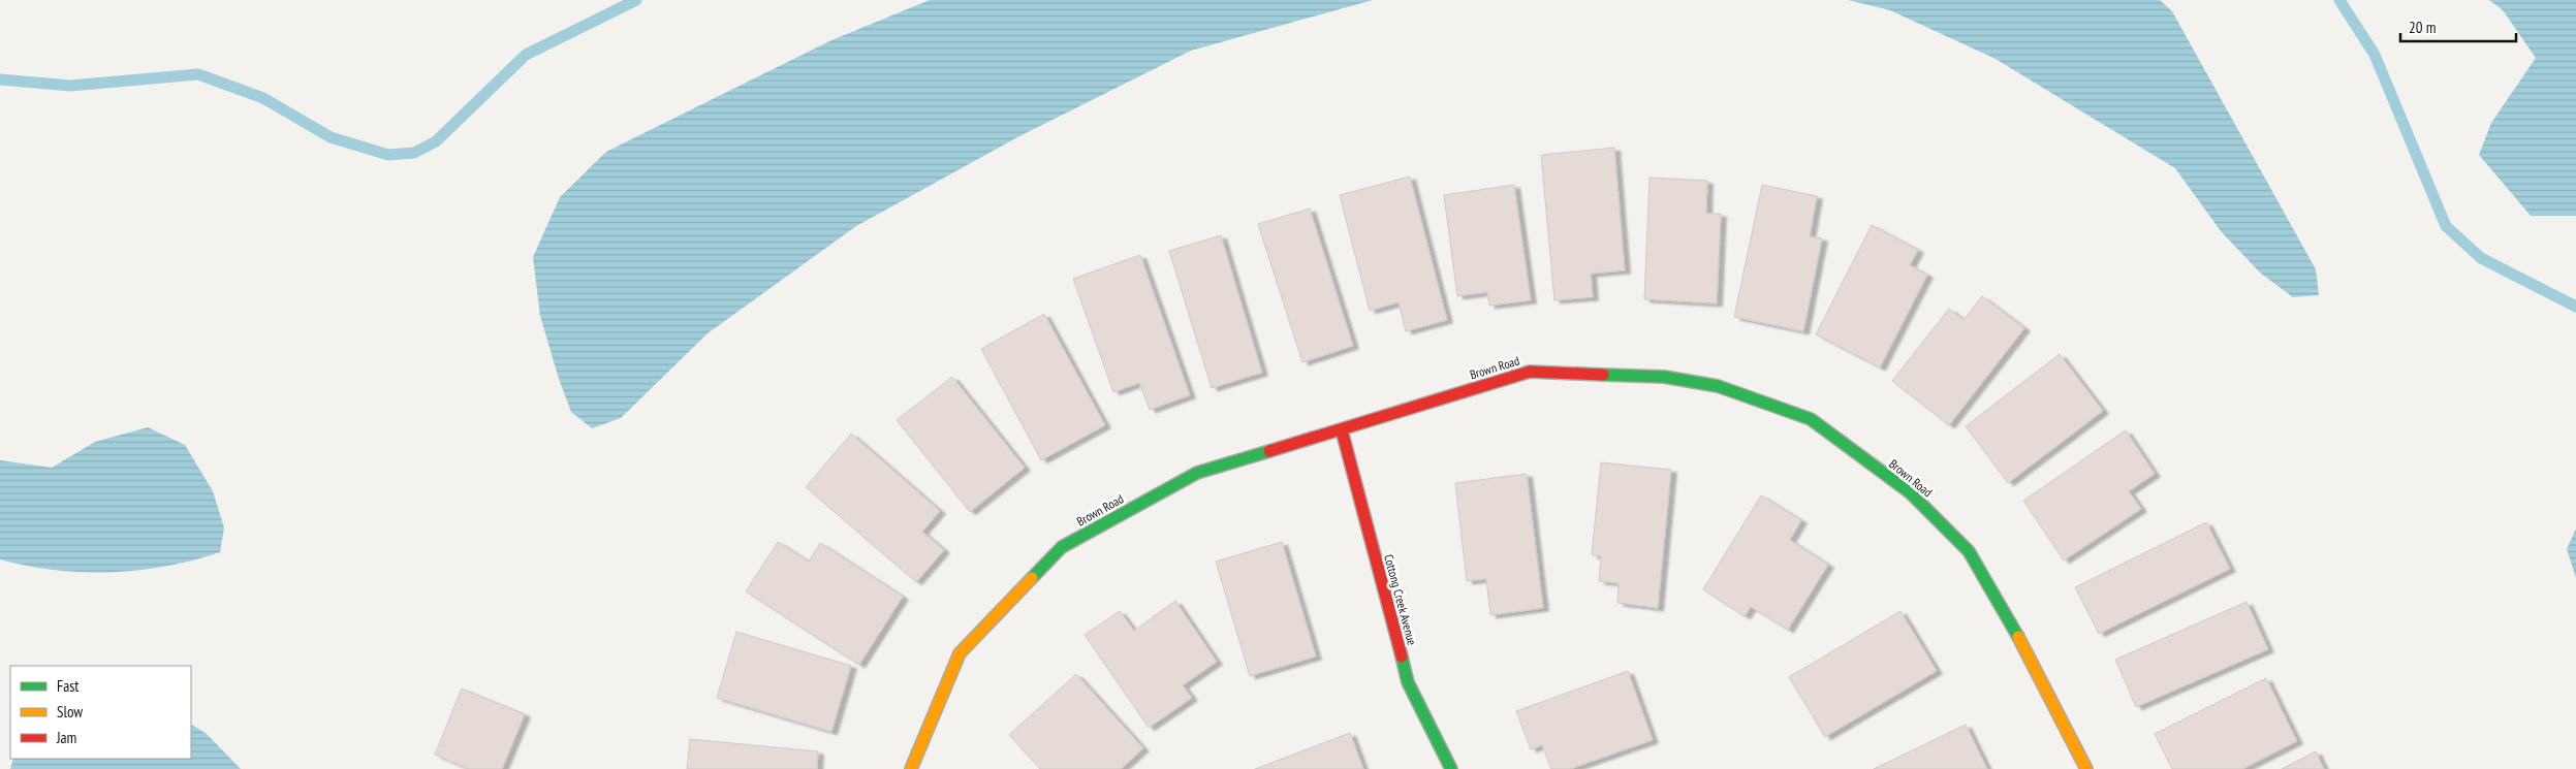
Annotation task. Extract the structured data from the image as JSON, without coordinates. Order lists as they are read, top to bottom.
{
  "streets": {
    "street": ["Brown Road", "Cottong Creek Avenue"]
  },
  "crossings": [
    ["Brown Road", "Cottong Creek Avenue"]
  ],
  "legend": ["Fast", "Slow", "Jam"],
  "scale_bar": "20 m"
}
